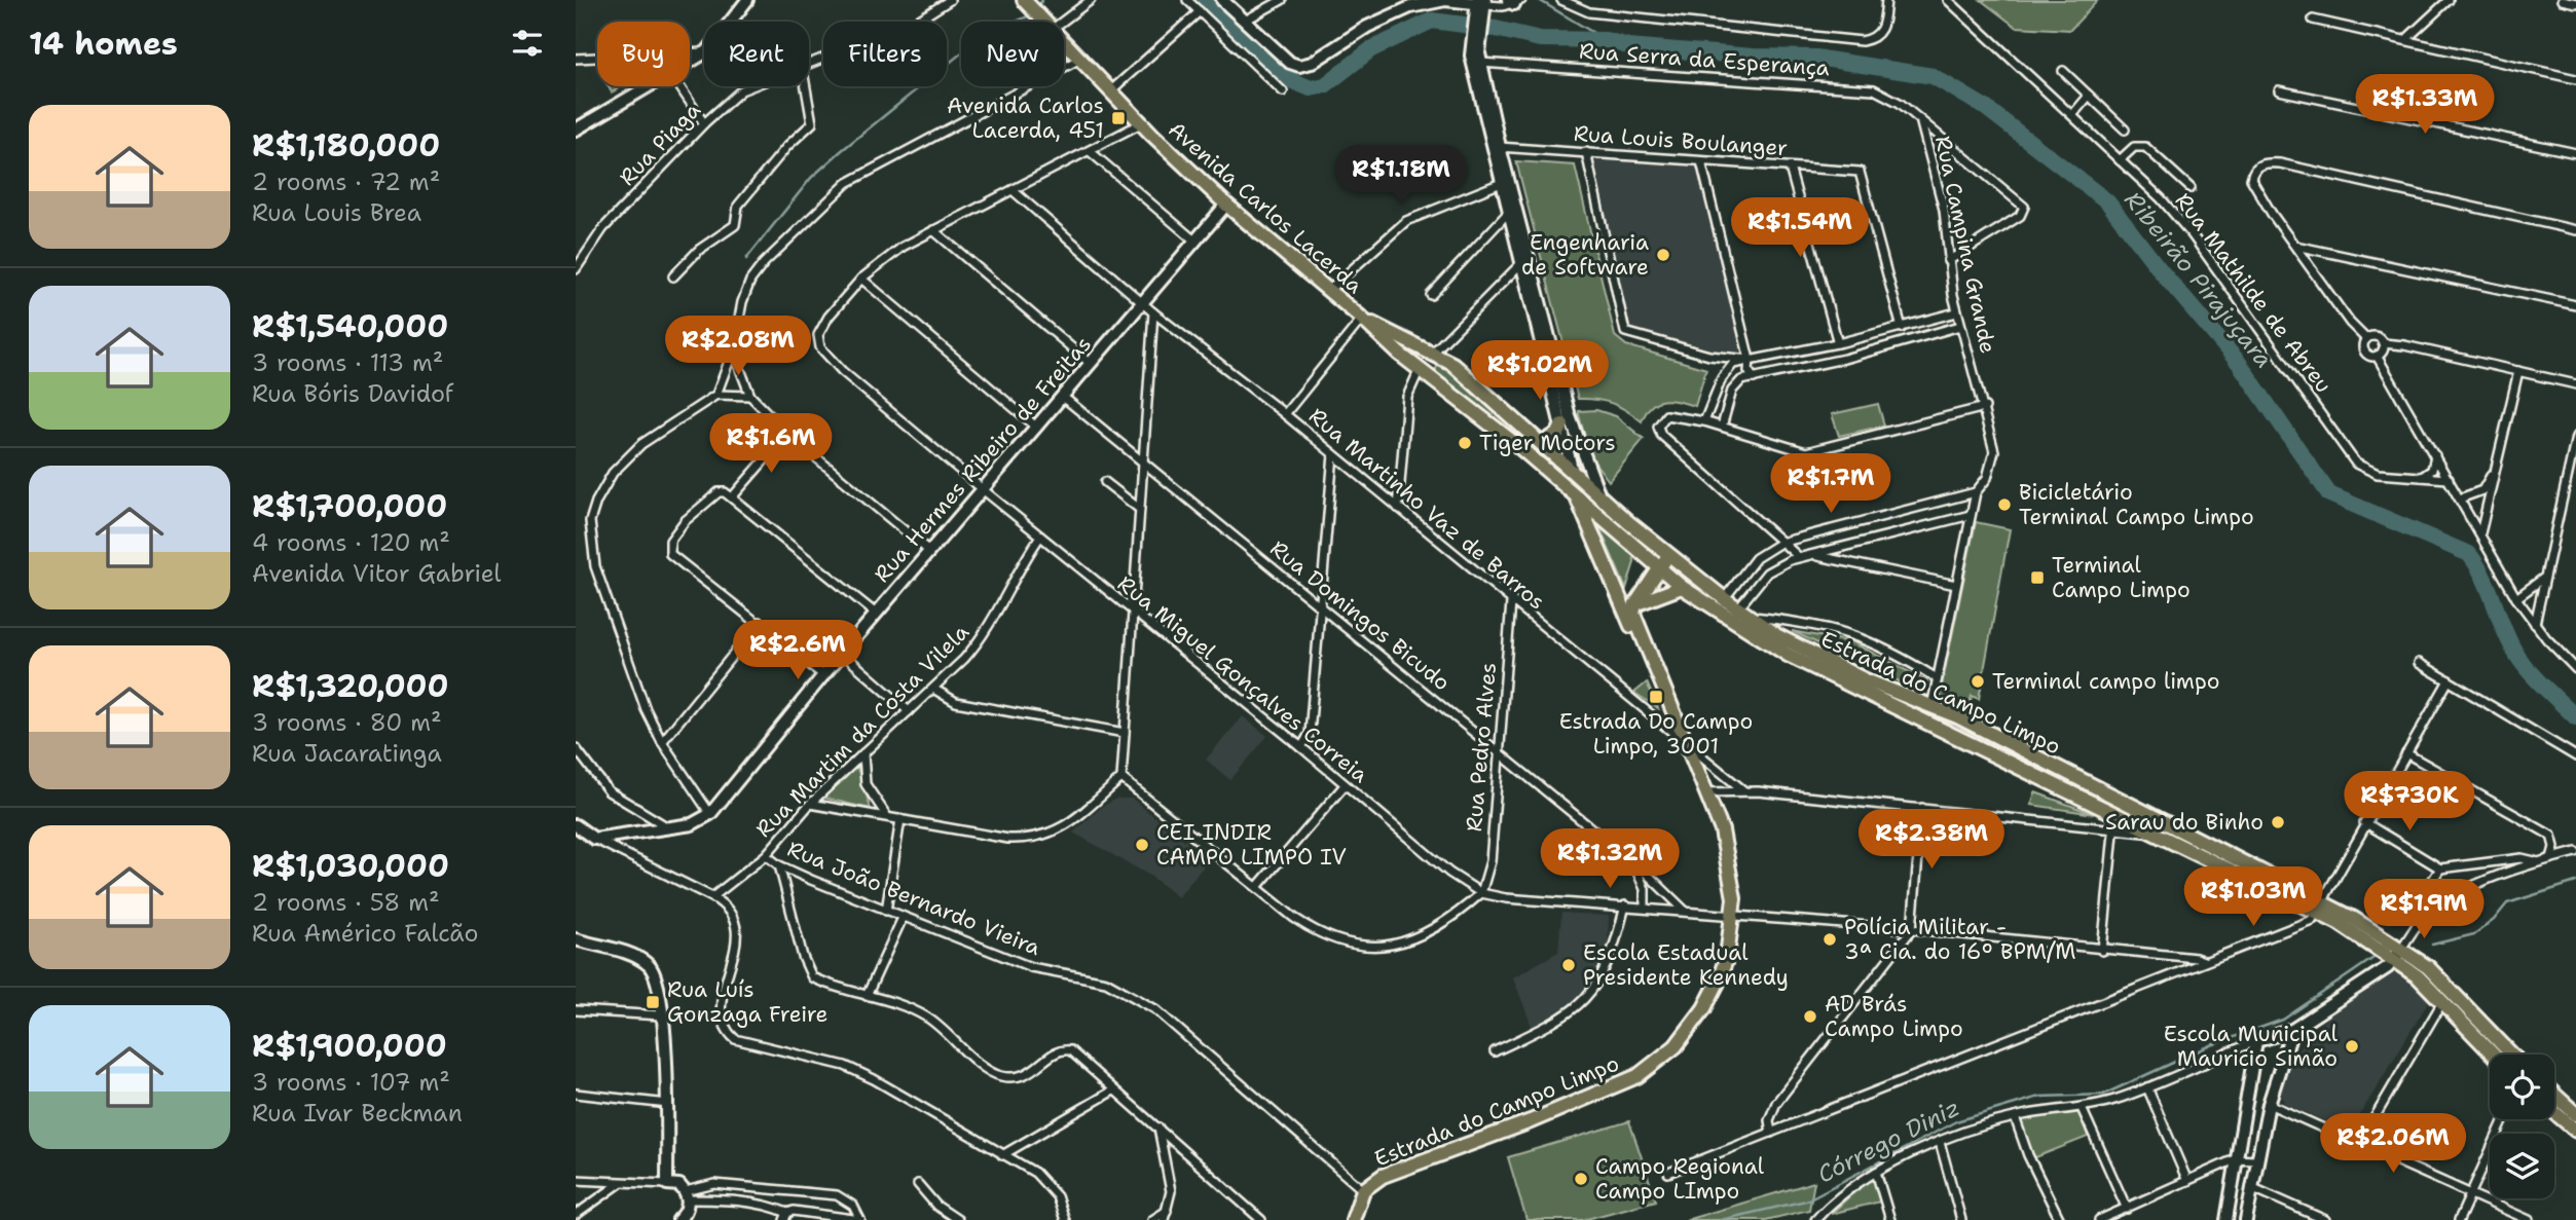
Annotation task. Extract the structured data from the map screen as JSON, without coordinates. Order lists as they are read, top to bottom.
{
  "streets": {
    "main road": ["Avenida Carlos Lacerda", "Estrada do Campo Limpo"],
    "street": [
      "Rua Serra da Esperança",
      "Rua Louis Boulanger",
      "Rua Piaga",
      "Rua Campina Grande",
      "Rua Mathilde de Abreu",
      "Rua Hermes Ribeiro de Freitas",
      "Rua Martinho Vaz de Barros",
      "Rua Domingos Bicudo",
      "Rua Miguel Gonçalves Correia",
      "Rua Martim da Costa Vilela",
      "Rua Pedro Alves",
      "Rua João Bernardo Vieira"
    ]
  },
  "crossings": [
    ["Rua Serra da Esperança", "Rua Campina Grande"],
    ["Avenida Carlos Lacerda", "Rua Hermes Ribeiro de Freitas"],
    ["Avenida Carlos Lacerda", "Rua Miguel Gonçalves Correia"],
    ["Avenida Carlos Lacerda", "Estrada do Campo Limpo"],
    ["Rua Campina Grande", "Estrada do Campo Limpo"],
    ["Rua Hermes Ribeiro de Freitas", "Rua Martinho Vaz de Barros"],
    ["Rua Hermes Ribeiro de Freitas", "Rua Domingos Bicudo"],
    ["Rua Hermes Ribeiro de Freitas", "Rua Miguel Gonçalves Correia"],
    ["Rua Martinho Vaz de Barros", "Rua Miguel Gonçalves Correia"],
    ["Rua Martinho Vaz de Barros", "Estrada do Campo Limpo"],
    ["Rua Martinho Vaz de Barros", "Rua Pedro Alves"],
    ["Rua Domingos Bicudo", "Rua Pedro Alves"],
    ["Rua Miguel Gonçalves Correia", "Rua Martim da Costa Vilela"],
    ["Rua Miguel Gonçalves Correia", "Rua Pedro Alves"],
    ["Estrada do Campo Limpo", "Rua João Bernardo Vieira"],
    ["Rua Martim da Costa Vilela", "Rua João Bernardo Vieira"]
  ],
  "water": ["Ribeirão Pirajuçara", "Córrego Diniz"],
  "places": {
    "transit": [
      "Avenida Carlos Lacerda, 451",
      "Terminal Campo Limpo",
      "Estrada Do Campo Limpo, 3001",
      "Rua Luís Gonzaga Freire"
    ],
    "other": [
      "Engenharia de Software",
      "Tiger Motors",
      "Bicicletário Terminal Campo Limpo",
      "Terminal campo limpo",
      "Sarau do Binho",
      "CEI INDIR CAMPO LIMPO IV",
      "Polícia Militar - 3ª Cia. do 16º BPM/M",
      "Escola Estadual Presidente Kennedy",
      "AD Brás Campo Limpo",
      "Escola Municipal Mauricio Simão",
      "Campo Regional Campo LImpo"
    ]
  },
  "page": {
    "heading": "14 homes",
    "chip": [
      "Buy",
      "Rent",
      "Filters",
      "New"
    ],
    "price": [
      "R$1.33M",
      "R$1.18M",
      "R$1.54M",
      "R$2.08M",
      "R$1.02M",
      "R$1.6M",
      "R$1.7M",
      "R$2.6M",
      "R$730K",
      "R$2.38M",
      "R$1.32M",
      "R$1.03M",
      "R$1.9M",
      "R$2.06M"
    ],
    "list": [
      {
        "name": "R$1,180,000",
        "note": "2 rooms · 72 m² · Rua Louis Brea"
      },
      {
        "name": "R$1,540,000",
        "note": "3 rooms · 113 m² · Rua Bóris Davidof"
      },
      {
        "name": "R$1,700,000",
        "note": "4 rooms · 120 m² · Avenida Vitor Gabriel"
      },
      {
        "name": "R$1,320,000",
        "note": "3 rooms · 80 m² · Rua Jacaratinga"
      },
      {
        "name": "R$1,030,000",
        "note": "2 rooms · 58 m² · Rua Américo Falcão"
      },
      {
        "name": "R$1,900,000",
        "note": "3 rooms · 107 m² · Rua Ivar Beckman"
      }
    ]
  }
}
